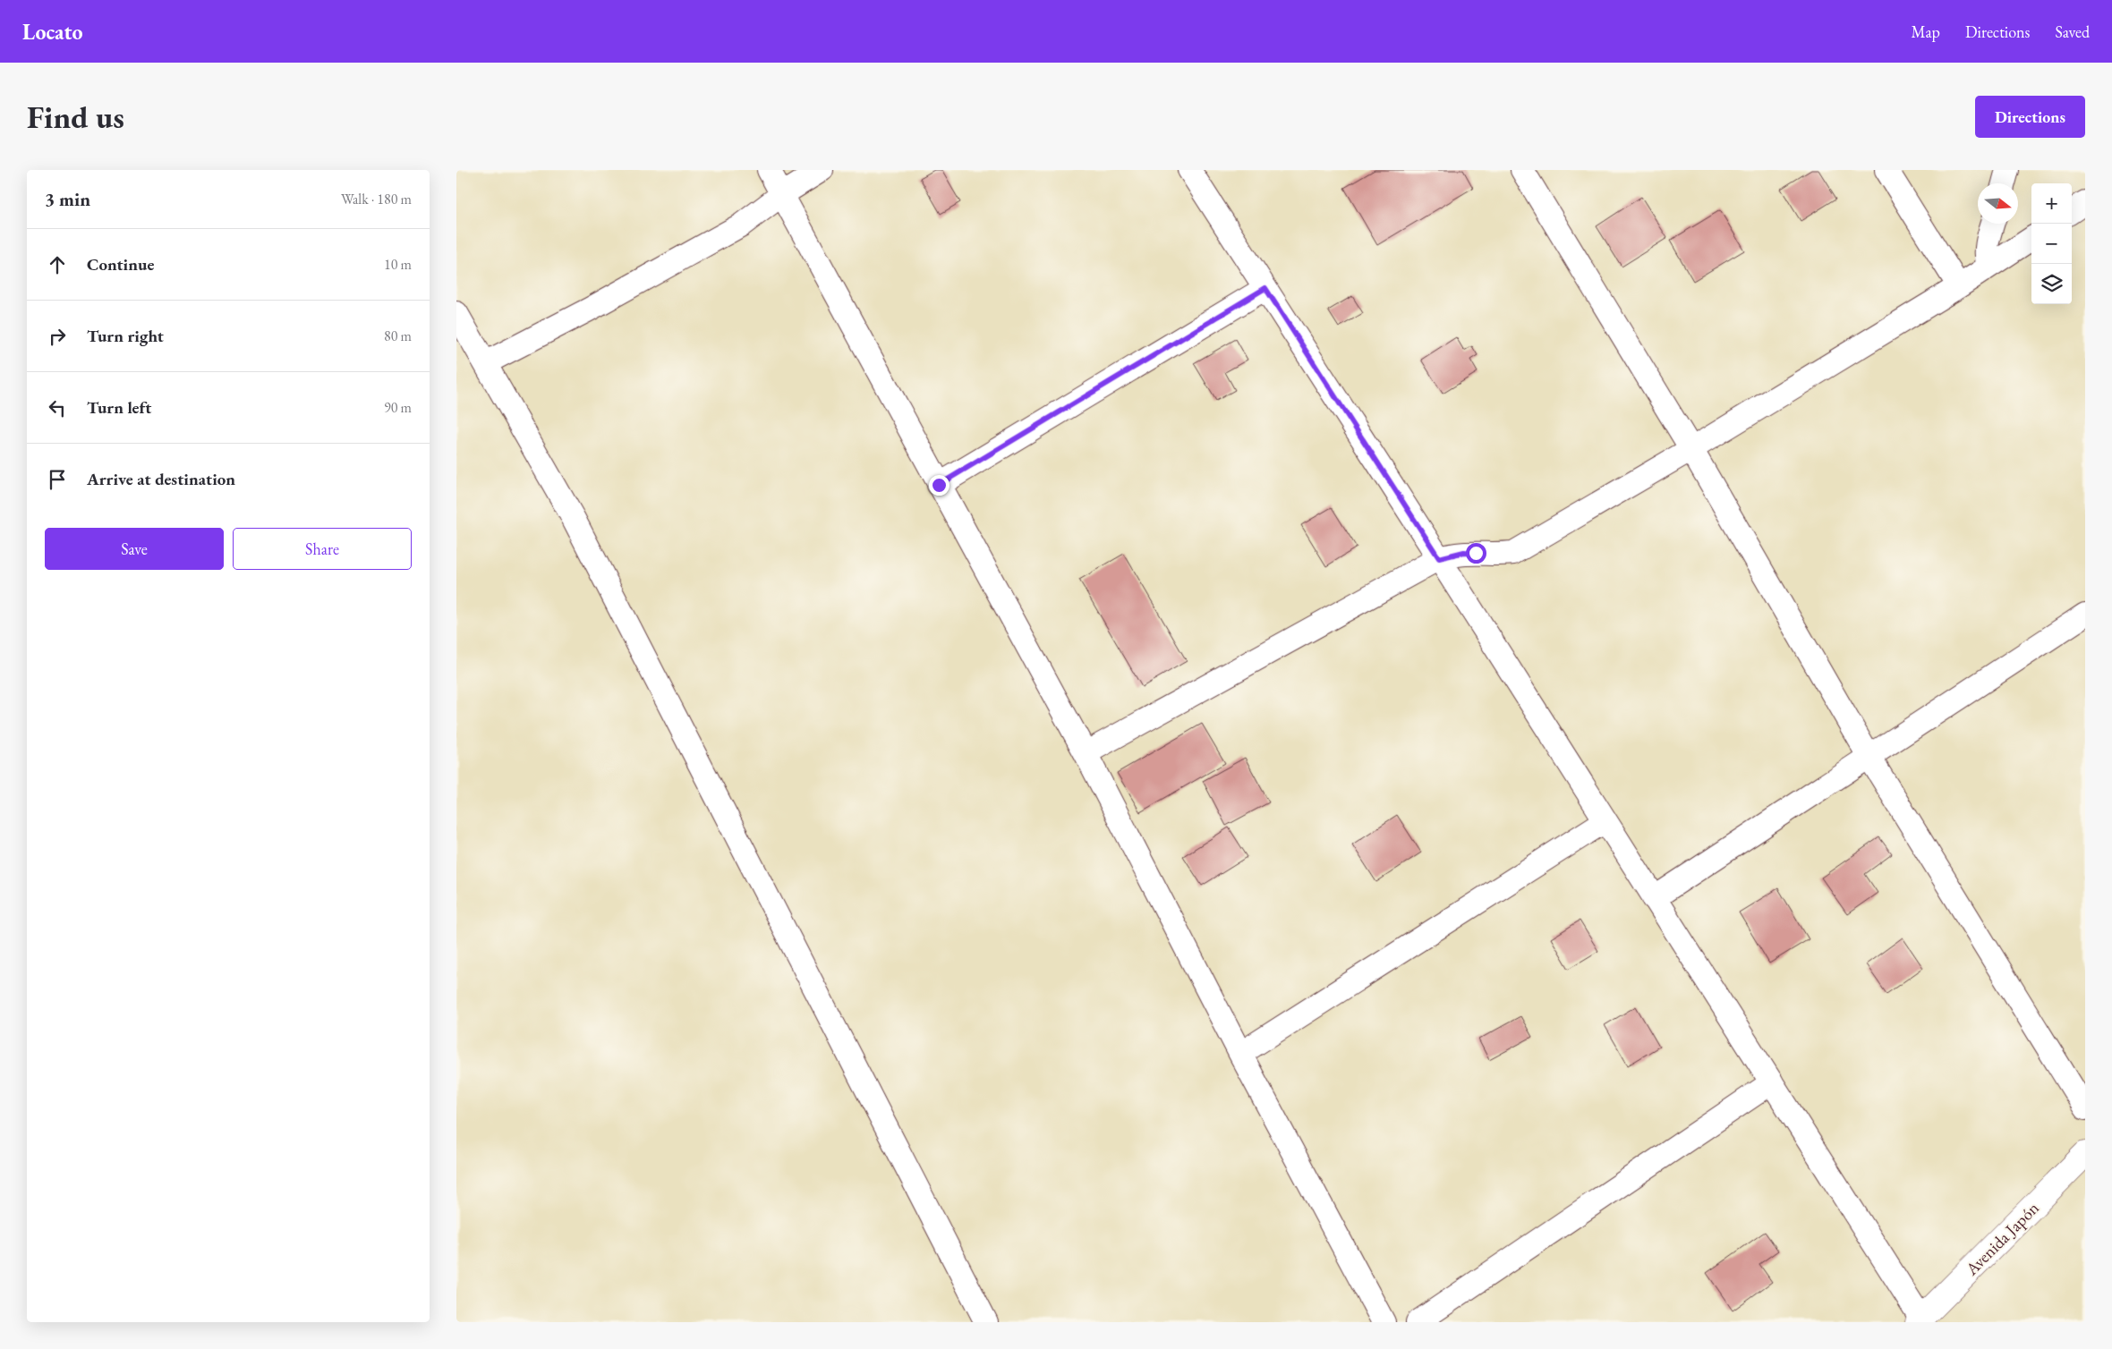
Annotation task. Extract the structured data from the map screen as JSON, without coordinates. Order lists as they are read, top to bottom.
{
  "streets": {
    "street": ["Avenida Japón"]
  },
  "north": "right",
  "page": {
    "header": "Locato",
    "nav": ["Map", "Directions", "Saved"],
    "buttons": [
      "Directions",
      ["Save", "Share"]
    ],
    "title": "Find us",
    "heading": ["3 min", "Walk · 180 m"],
    "map_buttons": ["+", "−"],
    "list": [
      ["Continue", "10 m"],
      ["Turn right", "80 m"],
      ["Turn left", "90 m"],
      "Arrive at destination"
    ]
  }
}
